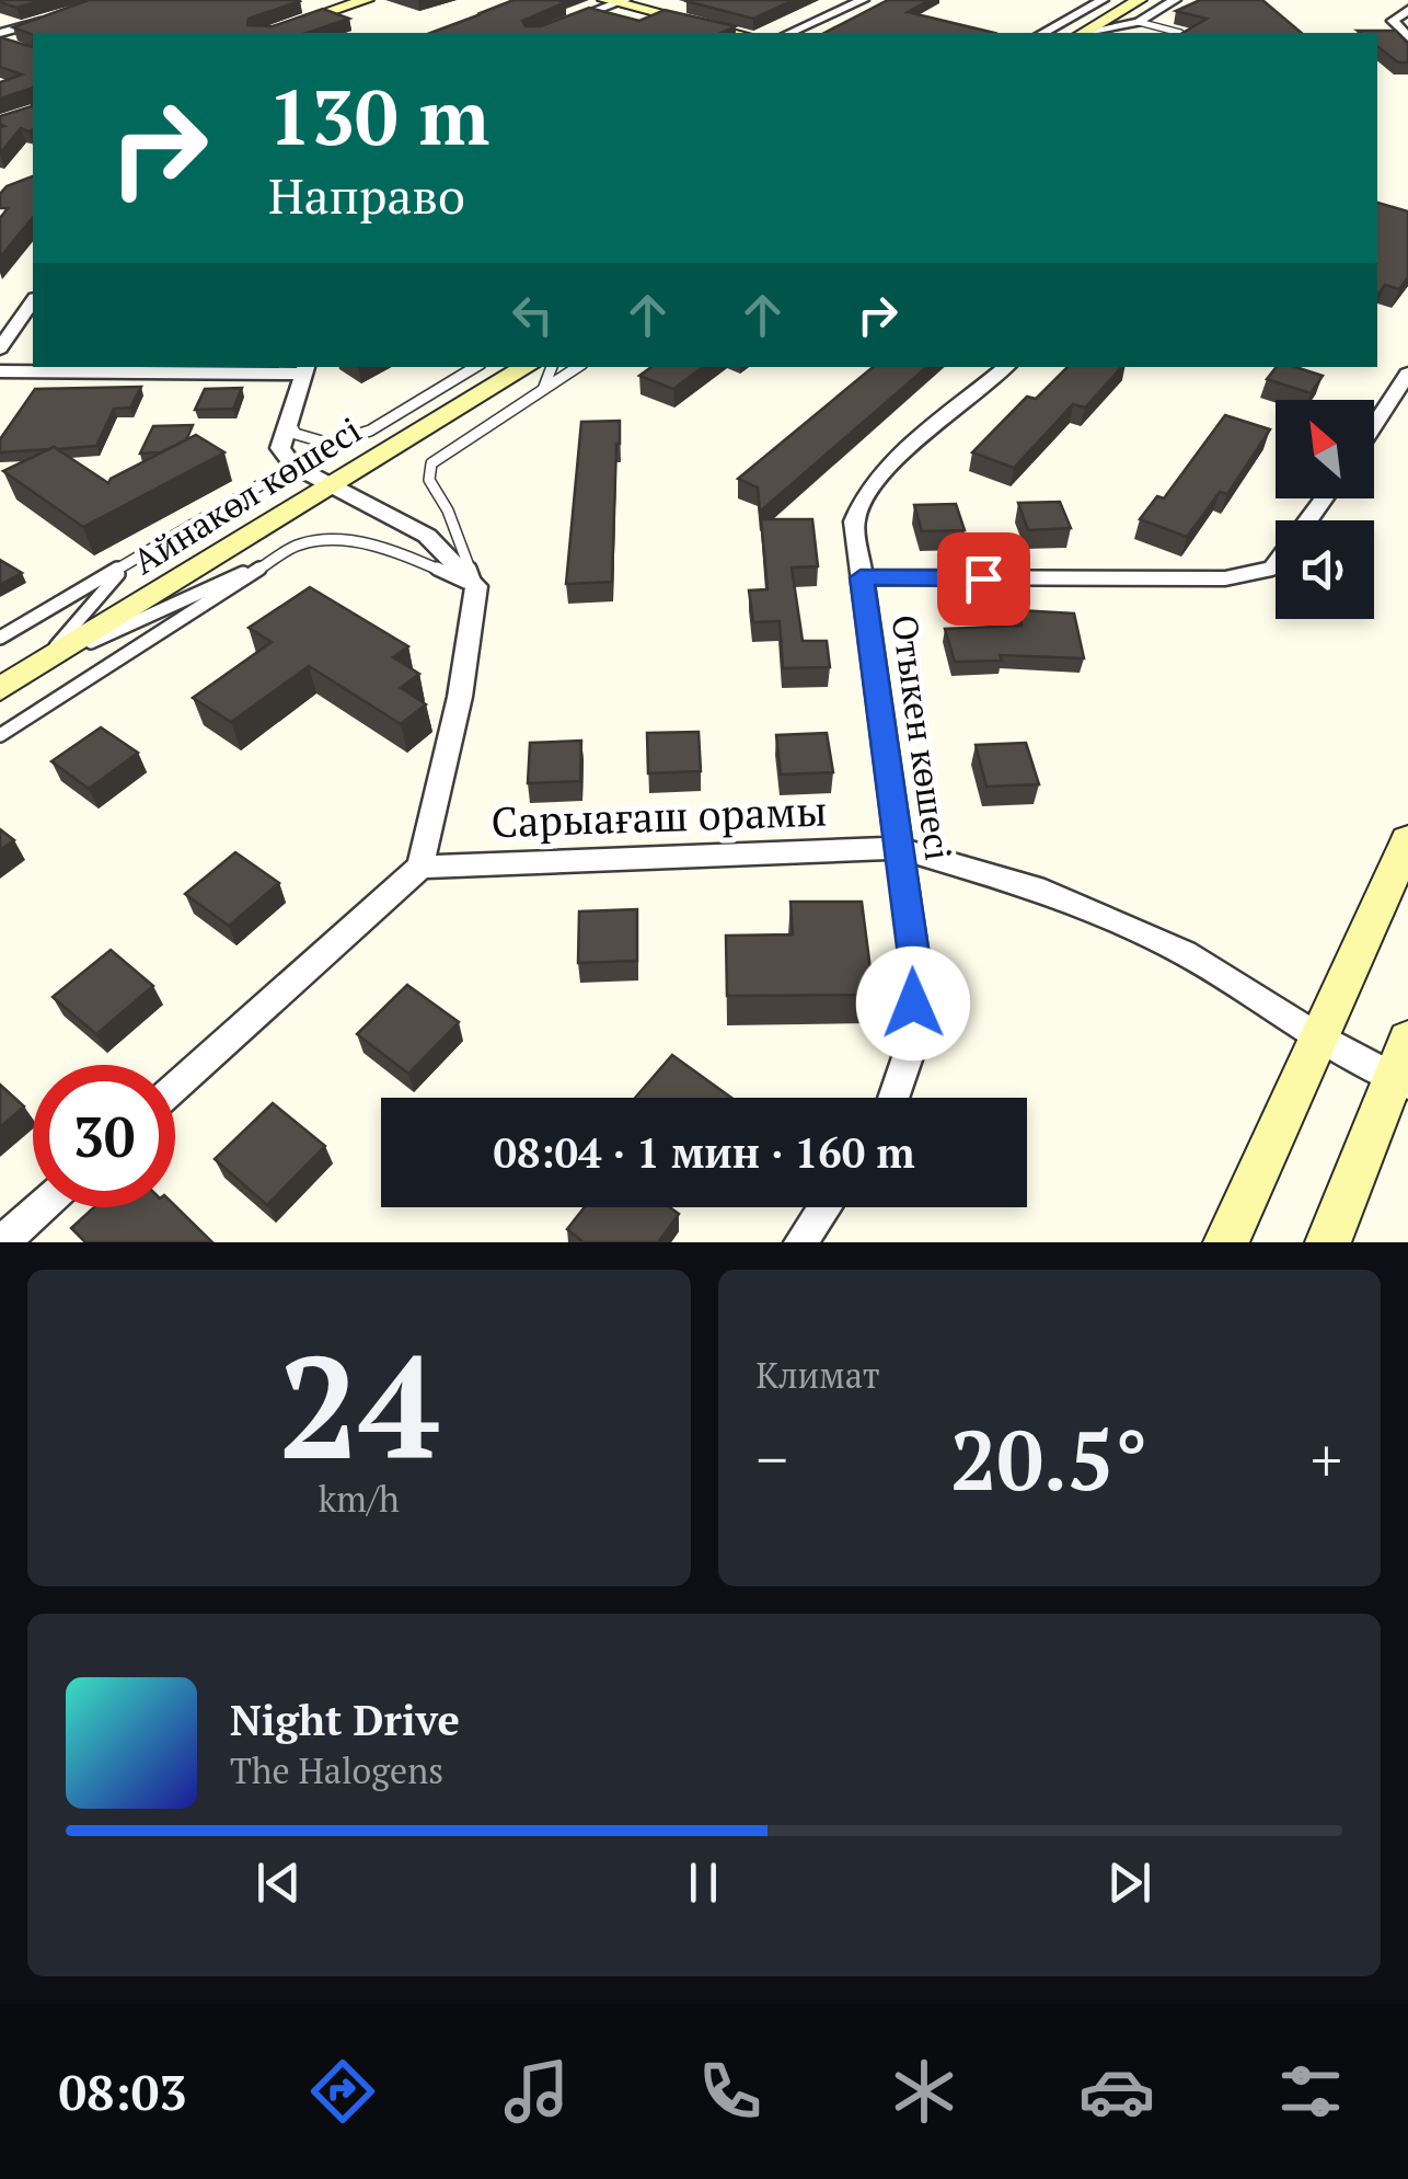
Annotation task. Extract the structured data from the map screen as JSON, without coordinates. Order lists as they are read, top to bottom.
{
  "streets": {
    "main road": ["Айнакөл көшесі"],
    "street": ["Отыкен көшесі", "Сарыағаш орамы"]
  },
  "crossings": [
    ["Отыкен көшесі", "Сарыағаш орамы"]
  ],
  "north": "top left",
  "page": {
    "turn": ["130 m", "Направо"],
    "limit": "30",
    "trip": "08:04 · 1 мин · 160 m",
    "tile": [
      ["24", "km/h"],
      "Климат"
    ],
    "heat": ["−", "20.5°", "+"],
    "song": ["Night Drive", "The Halogens"],
    "tabs": "08:03"
  }
}
